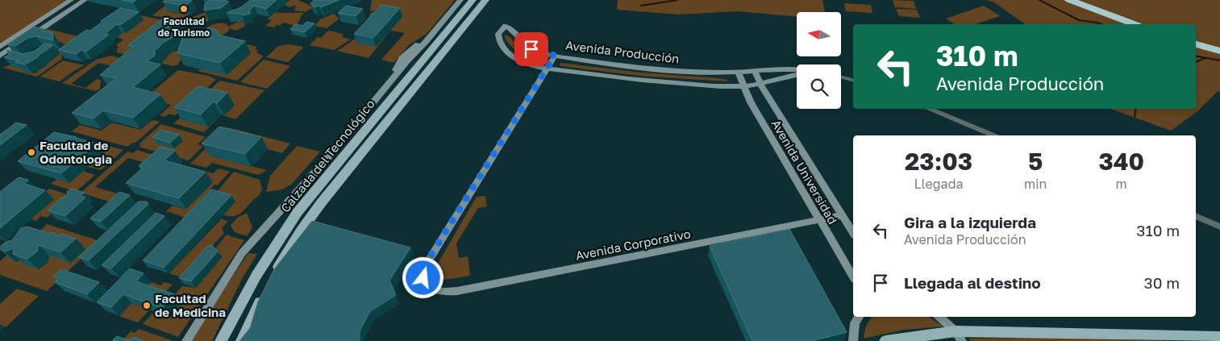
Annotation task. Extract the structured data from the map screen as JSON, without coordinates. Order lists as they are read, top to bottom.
{
  "streets": {
    "main road": ["Calzada del Tecnológico"],
    "street": ["Avenida Producción", "Avenida Universidad", "Avenida Corporativo"]
  },
  "crossings": [
    ["Avenida Producción", "Avenida Universidad"],
    ["Avenida Producción", "Avenida Corporativo"],
    ["Avenida Universidad", "Avenida Corporativo"]
  ],
  "places": ["Facultad de Turismo", "Facultad de Odontologia", "Facultad de Medicina"],
  "north": "left",
  "page": {
    "turn": ["310 m", "Avenida Producción"],
    "eta": [
      "23:03",
      "Llegada",
      "5",
      "min",
      "340",
      "m"
    ],
    "list": [
      {
        "name": "Gira a la izquierda",
        "note": "Avenida Producción",
        "value": "310 m"
      },
      {
        "name": "Llegada al destino",
        "value": "30 m"
      }
    ]
  }
}
